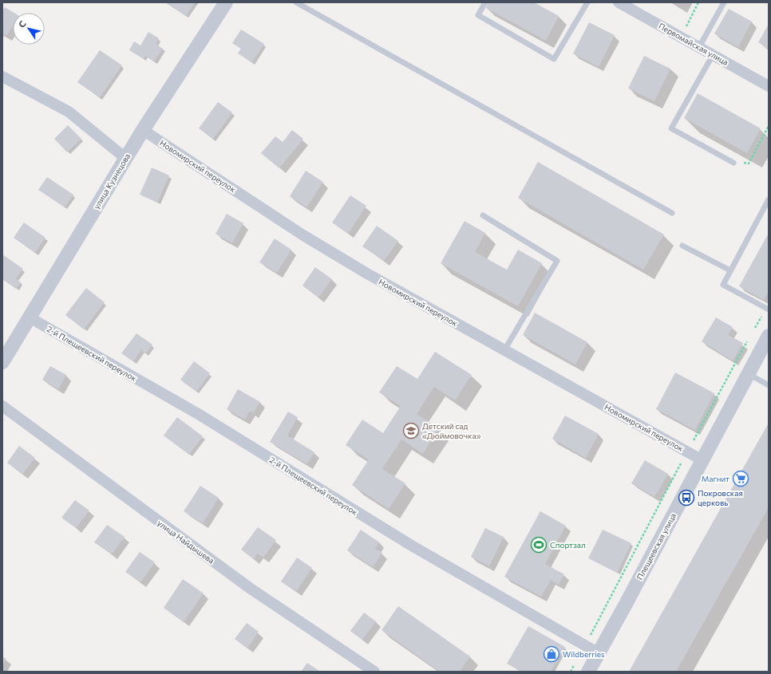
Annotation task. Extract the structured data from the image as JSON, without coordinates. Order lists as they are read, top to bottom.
{
  "streets": {
    "street": [
      "Первомайская улица",
      "Новомирский переулок",
      "улица Кузнецова",
      "2-й Плещеевский переулок",
      "улица Найдышева",
      "Плещеевская улица"
    ]
  },
  "crossings": [
    ["Новомирский переулок", "улица Кузнецова"],
    ["Новомирский переулок", "Плещеевская улица"],
    ["улица Кузнецова", "2-й Плещеевский переулок"],
    ["2-й Плещеевский переулок", "Плещеевская улица"]
  ],
  "places": {
    "school or university": ["Детский сад «Дюймовочка»"],
    "supermarket": ["Магнит"],
    "bus stop": ["Покровская церковь"],
    "sports": ["Спортзал"],
    "shop": ["Wildberries"]
  },
  "north": "top left"
}
